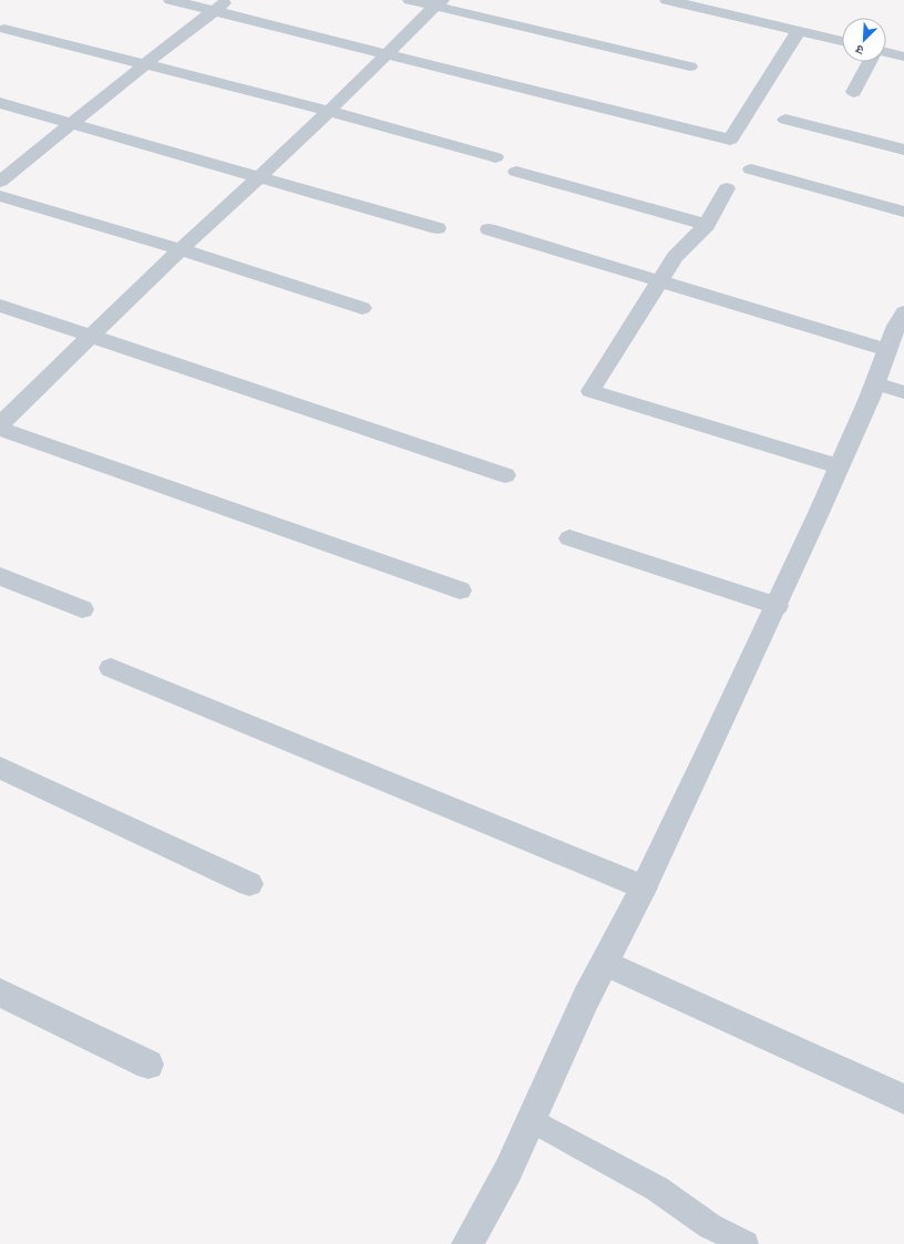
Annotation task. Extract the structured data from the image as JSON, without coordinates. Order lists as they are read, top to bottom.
{
  "north": "bottom left"
}
